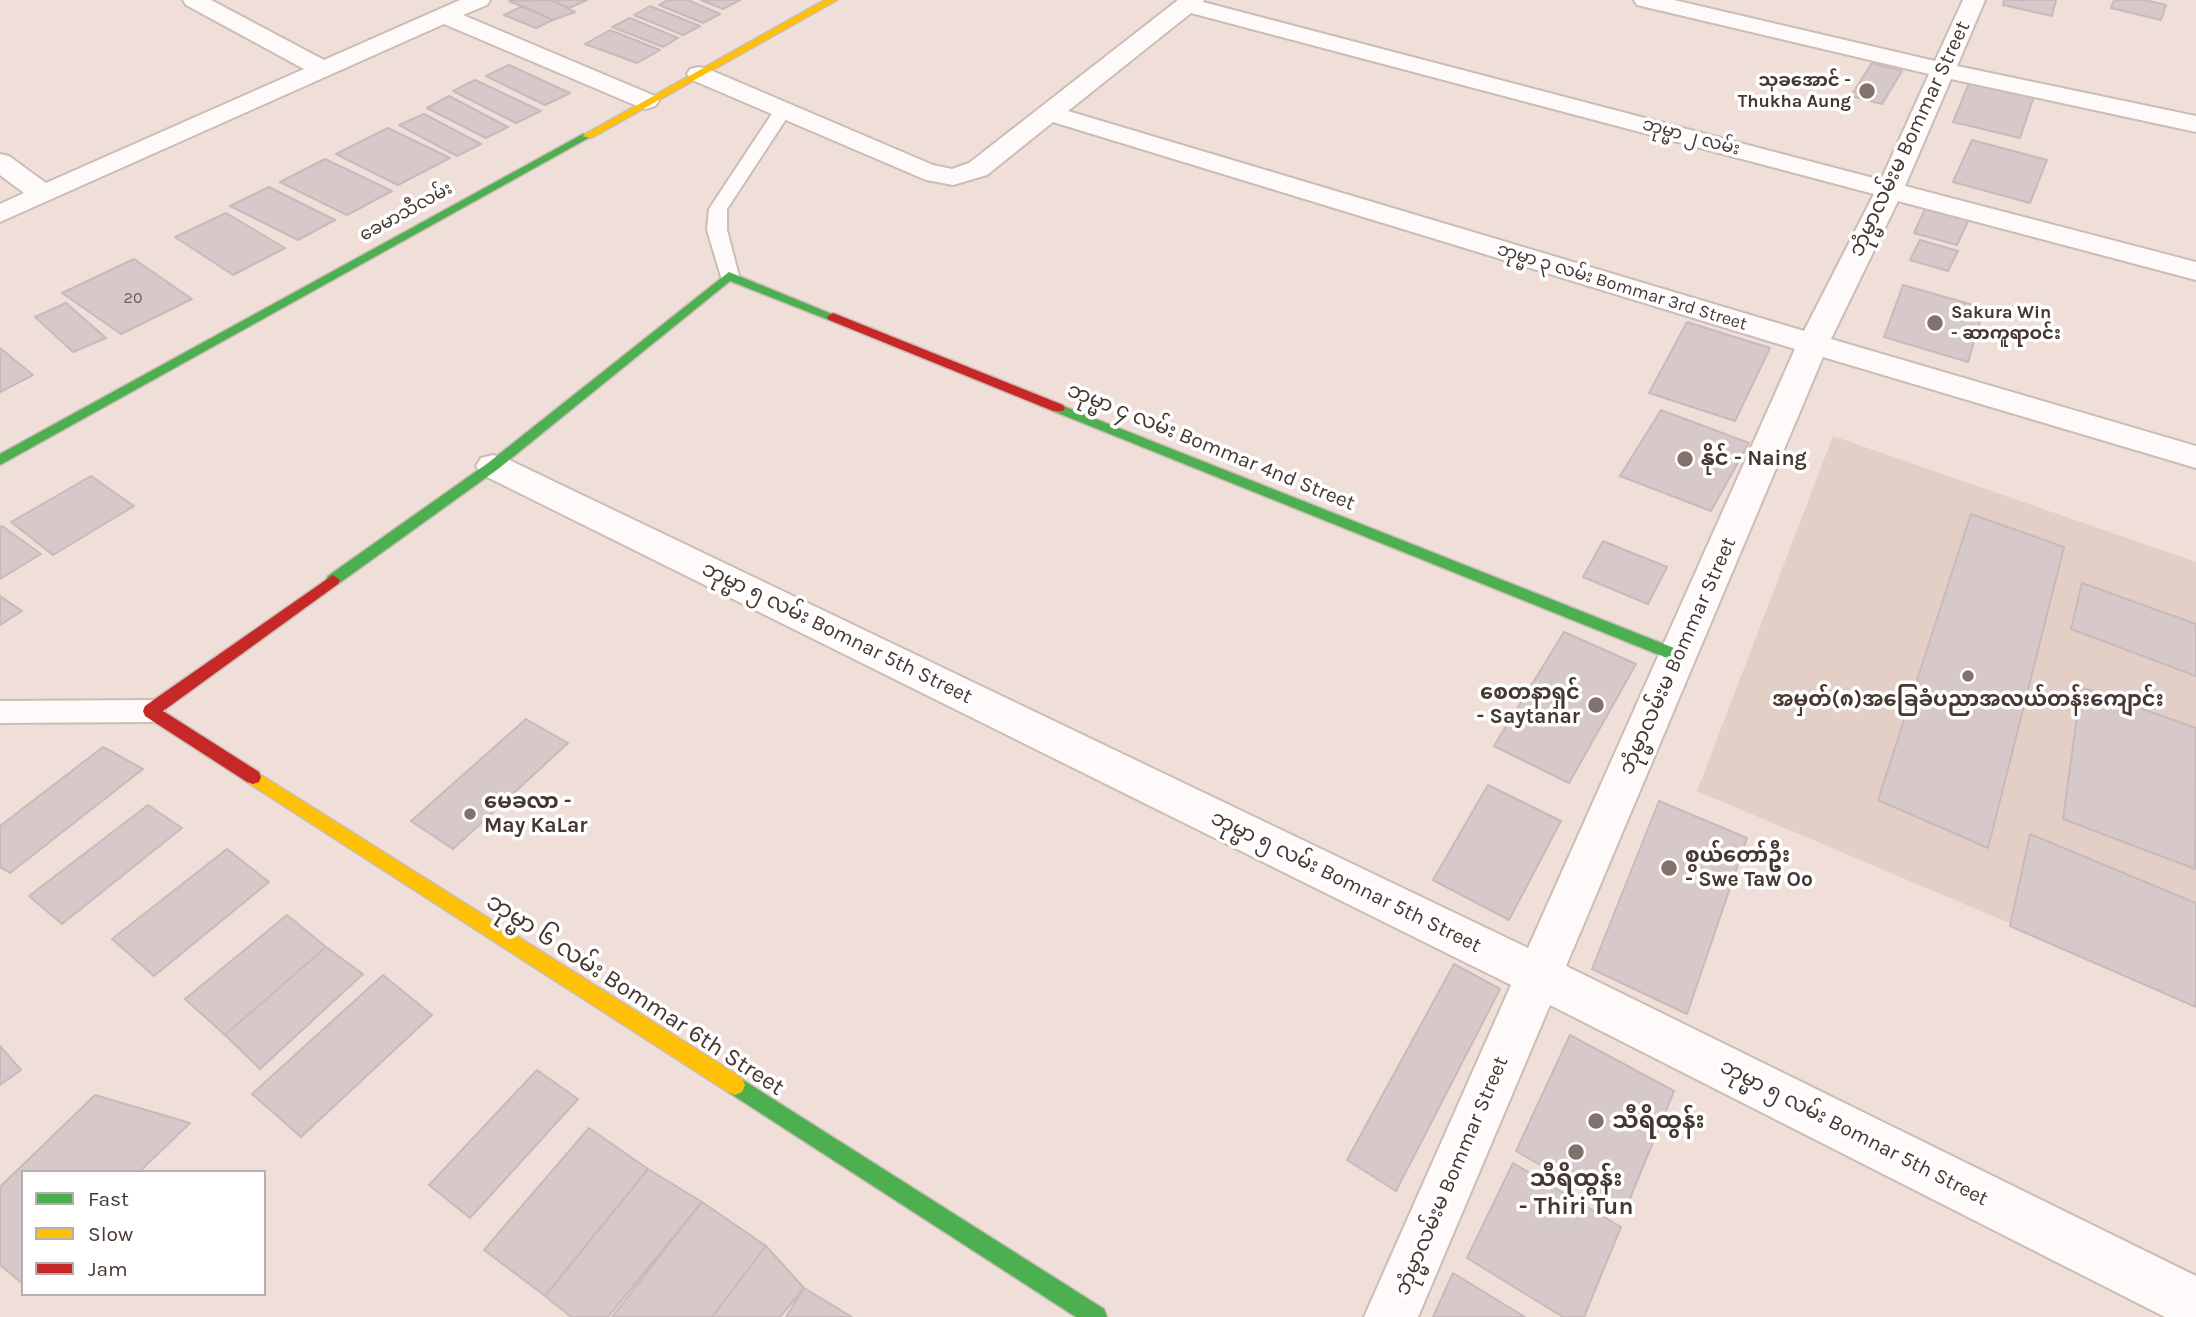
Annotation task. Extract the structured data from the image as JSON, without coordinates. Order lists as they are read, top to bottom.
{
  "streets": {
    "street": [
      "ဘုမ္မာ ၂ လမ်း",
      "ဘုံမ္မာလမ်းမ Bommar Street",
      "ခေမာသီလမ်း",
      "ဘုမ္မာ ၃ လမ်း Bommar 3rd Street",
      "ဘုမ္မာ ၄ လမ်း Bommar 4nd Street",
      "ဘုမ္မာ ၅ လမ်း Bomnar 5th Street",
      "ဘုမ္မာ ၆ လမ်း Bommar 6th Street"
    ]
  },
  "crossings": [
    ["ဘုမ္မာ ၂ လမ်း", "ဘုံမ္မာလမ်းမ Bommar Street"],
    ["ဘုံမ္မာလမ်းမ Bommar Street", "ဘုမ္မာ ၃ လမ်း Bommar 3rd Street"],
    ["ဘုံမ္မာလမ်းမ Bommar Street", "ဘုမ္မာ ၄ လမ်း Bommar 4nd Street"],
    ["ဘုံမ္မာလမ်းမ Bommar Street", "ဘုမ္မာ ၅ လမ်း Bomnar 5th Street"]
  ],
  "places": [
    "သုခအောင် - Thukha Aung",
    "Sakura Win - ဆာကူရာဝင်း",
    "နိုင် - Naing",
    "အမှတ်(၈)အခြေခံပညာအလယ်တန်းကျောင်း",
    "စေတနာရှင် - Saytanar",
    "မေခလာ - May KaLar",
    "စွယ်တော်ဦး - Swe Taw Oo",
    "သီရိထွန်း",
    "သီရိထွန်း - Thiri Tun"
  ],
  "house_numbers": ["20"],
  "legend": ["Fast", "Slow", "Jam"]
}
